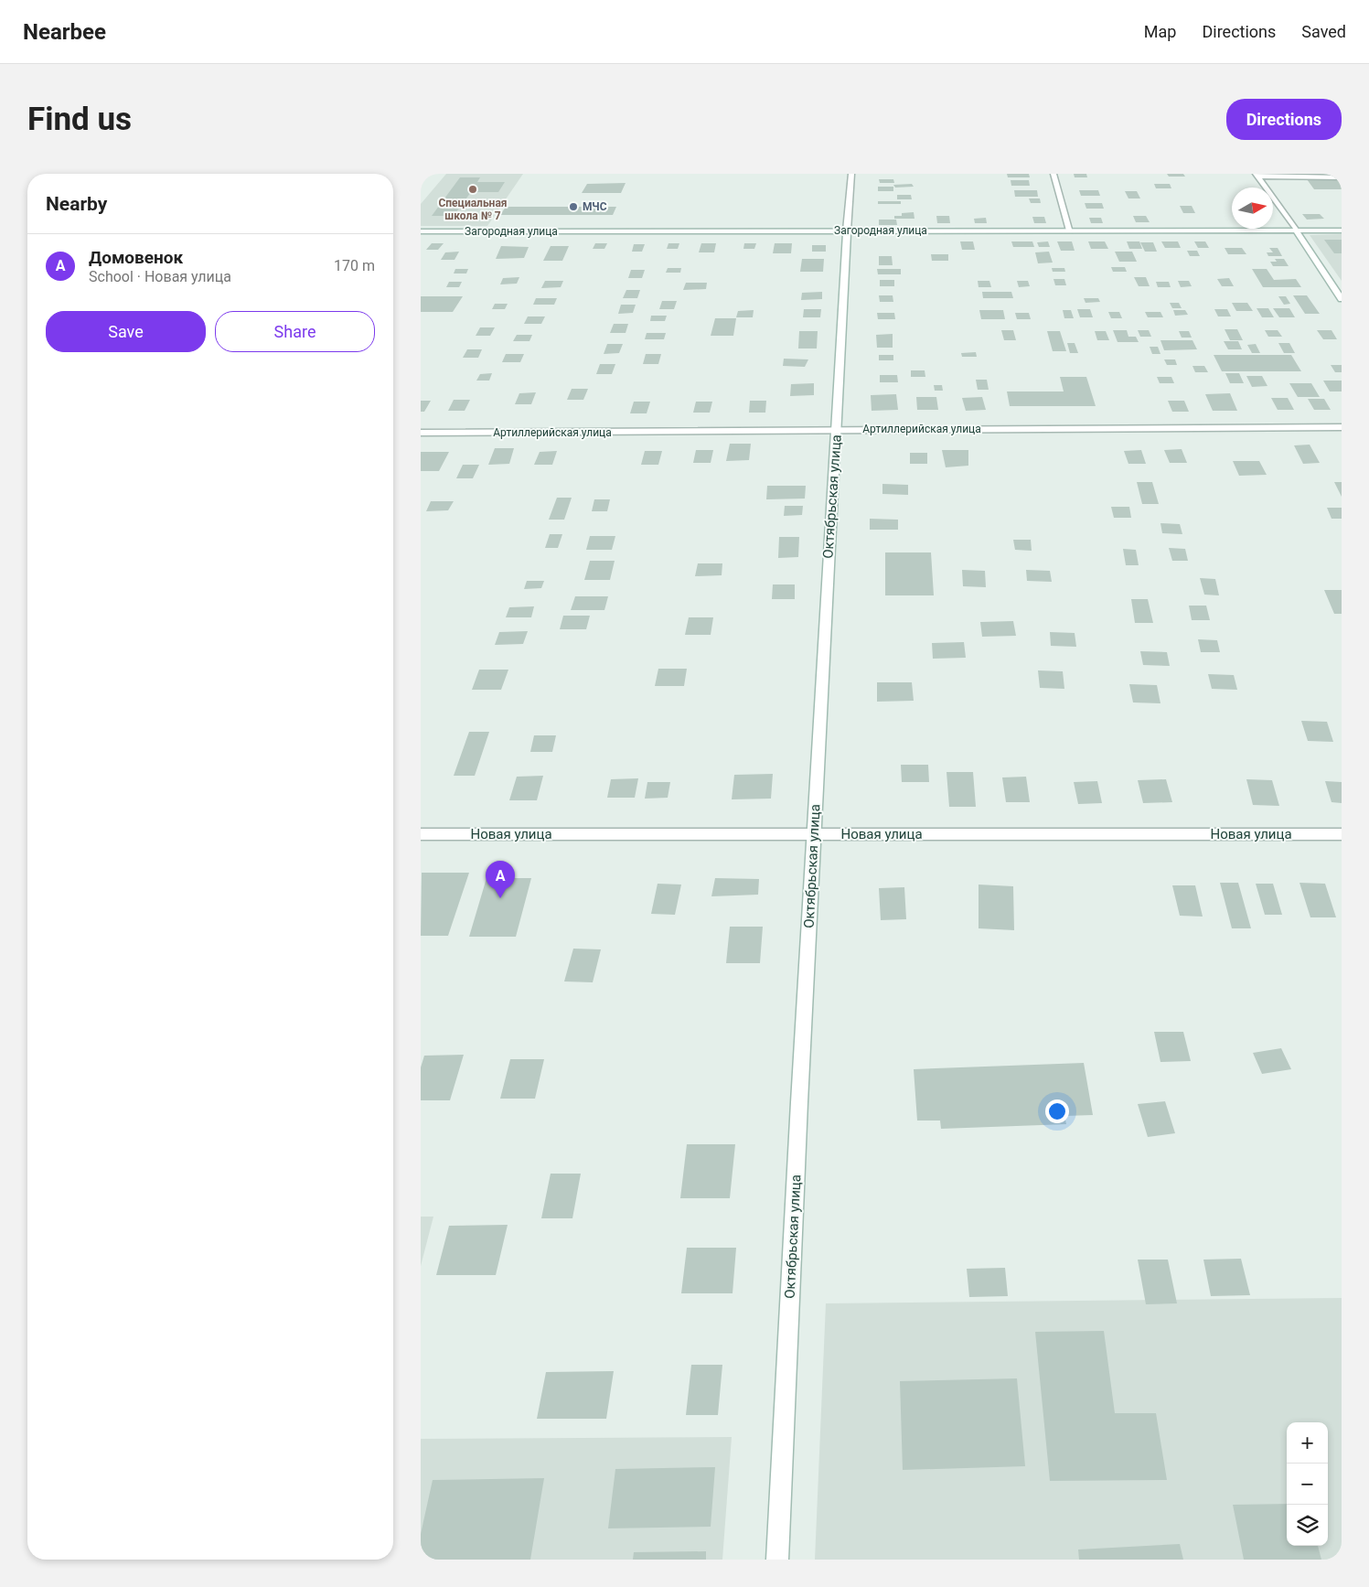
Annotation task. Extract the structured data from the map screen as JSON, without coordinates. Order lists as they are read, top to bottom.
{
  "streets": {
    "main road": [
      "Загородная улица",
      "Артиллерийская улица",
      "Октябрьская улица",
      "Новая улица"
    ]
  },
  "crossings": [
    ["Загородная улица", "Октябрьская улица"],
    ["Артиллерийская улица", "Октябрьская улица"],
    ["Октябрьская улица", "Новая улица"]
  ],
  "places": ["Специальная школа № 7", "МЧС"],
  "north": "right",
  "page": {
    "header": "Nearbee",
    "nav": ["Map", "Directions", "Saved"],
    "buttons": [
      "Directions",
      ["Save", "Share"]
    ],
    "title": "Find us",
    "heading": "Nearby",
    "list": [
      {
        "mark": "A",
        "name": "Домовенок",
        "note": "School · Новая улица",
        "value": "170 m"
      }
    ],
    "pins": "A",
    "map_buttons": ["+", "−"]
  }
}
